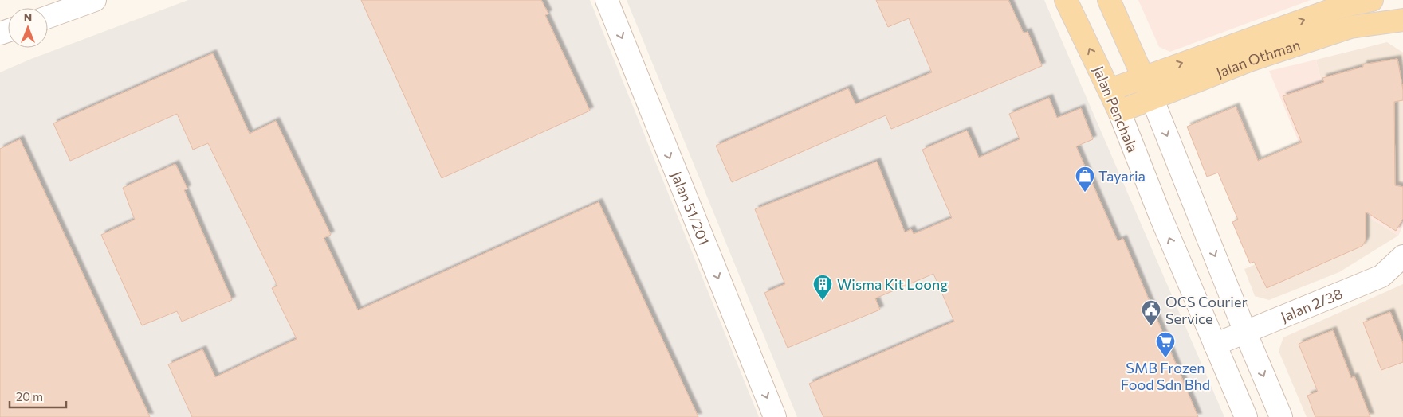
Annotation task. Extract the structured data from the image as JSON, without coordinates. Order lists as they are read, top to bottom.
{
  "streets": {
    "main road": ["Jalan Othman", "Jalan Penchala"],
    "street": ["Jalan 51/201", "Jalan 2/38"]
  },
  "crossings": [
    ["Jalan Othman", "Jalan Penchala"],
    ["Jalan Penchala", "Jalan 2/38"]
  ],
  "one_way": ["Jalan Penchala", "Jalan 51/201"],
  "places": {
    "shop": ["Tayaria"],
    "building": ["Wisma Kit Loong"],
    "public building": ["OCS Courier Service"],
    "supermarket": ["SMB Frozen Food Sdn Bhd"]
  },
  "scale_bar": "20 m",
  "north": "top"
}
